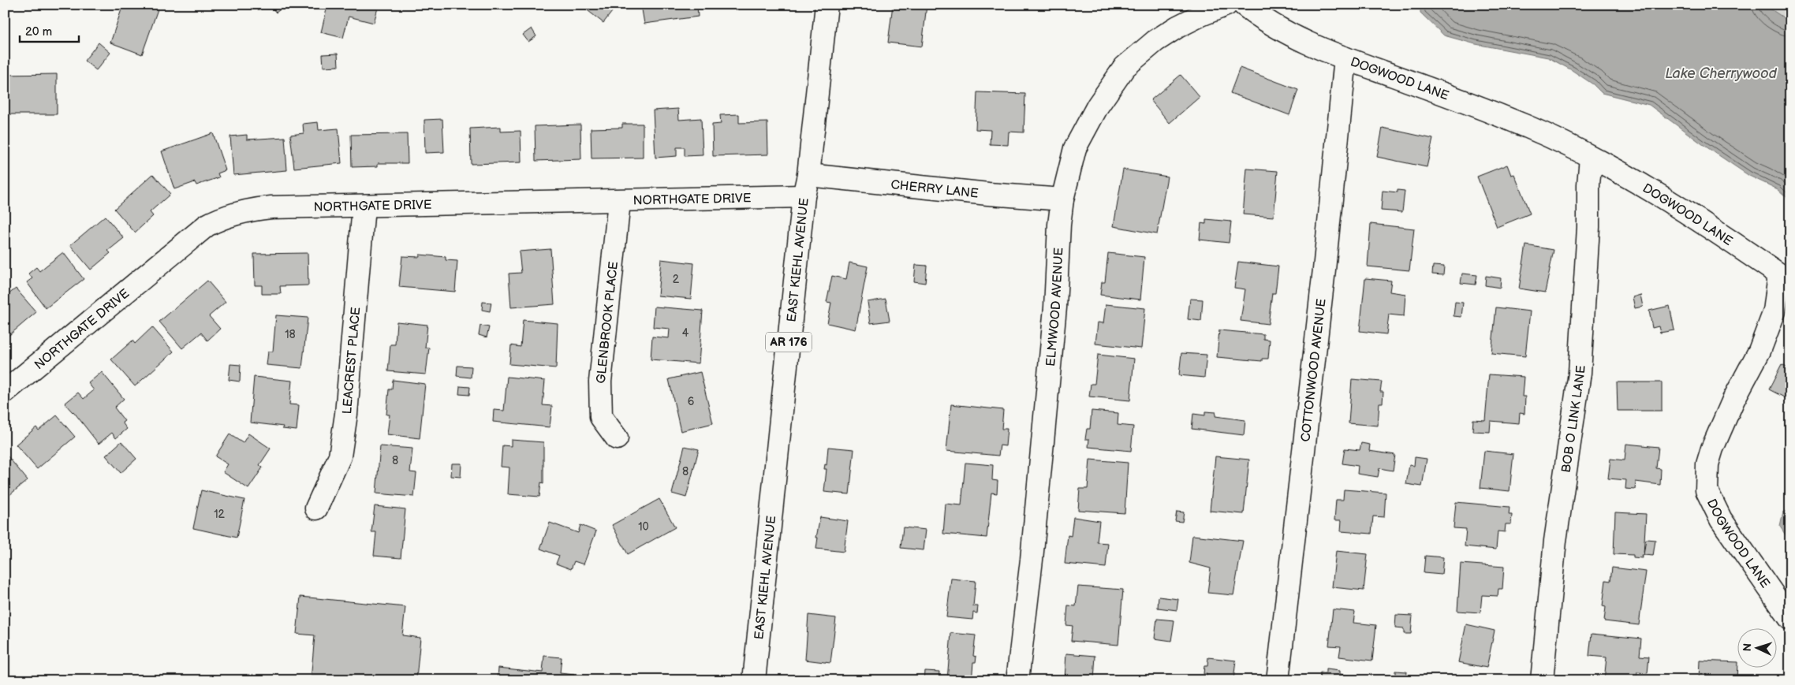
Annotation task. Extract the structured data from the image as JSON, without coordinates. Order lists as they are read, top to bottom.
{
  "streets": {
    "street": [
      "DOGWOOD LANE",
      "CHERRY LANE",
      "NORTHGATE DRIVE",
      "EAST KIEHL AVENUE",
      "ELMWOOD AVENUE",
      "GLENBROOK PLACE",
      "AR 176",
      "LEACREST PLACE",
      "COTTONWOOD AVENUE",
      "BOB O LINK LANE"
    ]
  },
  "crossings": [
    ["DOGWOOD LANE", "COTTONWOOD AVENUE"],
    ["DOGWOOD LANE", "BOB O LINK LANE"],
    ["CHERRY LANE", "EAST KIEHL AVENUE"],
    ["CHERRY LANE", "ELMWOOD AVENUE"],
    ["NORTHGATE DRIVE", "EAST KIEHL AVENUE"],
    ["NORTHGATE DRIVE", "GLENBROOK PLACE"],
    ["NORTHGATE DRIVE", "LEACREST PLACE"]
  ],
  "water": ["Lake Cherrywood"],
  "house_numbers": [
    "2",
    "4",
    "18",
    "6",
    "8",
    "8",
    "12",
    "10"
  ],
  "scale_bar": "20 m",
  "north": "left"
}
